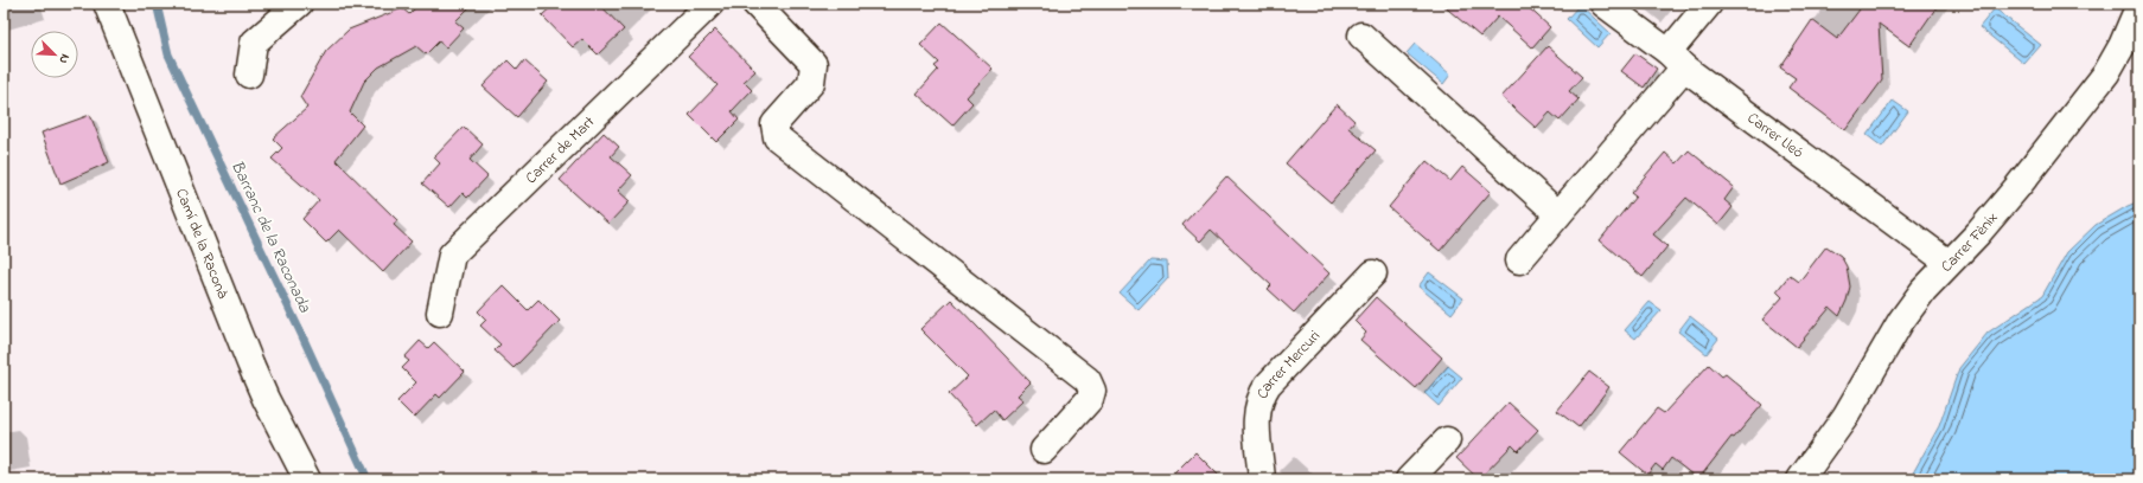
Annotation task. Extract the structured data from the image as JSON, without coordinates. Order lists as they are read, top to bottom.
{
  "streets": {
    "street": [
      "Carrer Lleó",
      "Carrer de Mart",
      "Carrer Fènix",
      "Camí de la Raconà",
      "Carrer Mercuri"
    ]
  },
  "crossings": [
    ["Carrer Lleó", "Carrer Fènix"]
  ],
  "water": ["Barranc de la Raconada"],
  "north": "bottom right"
}
